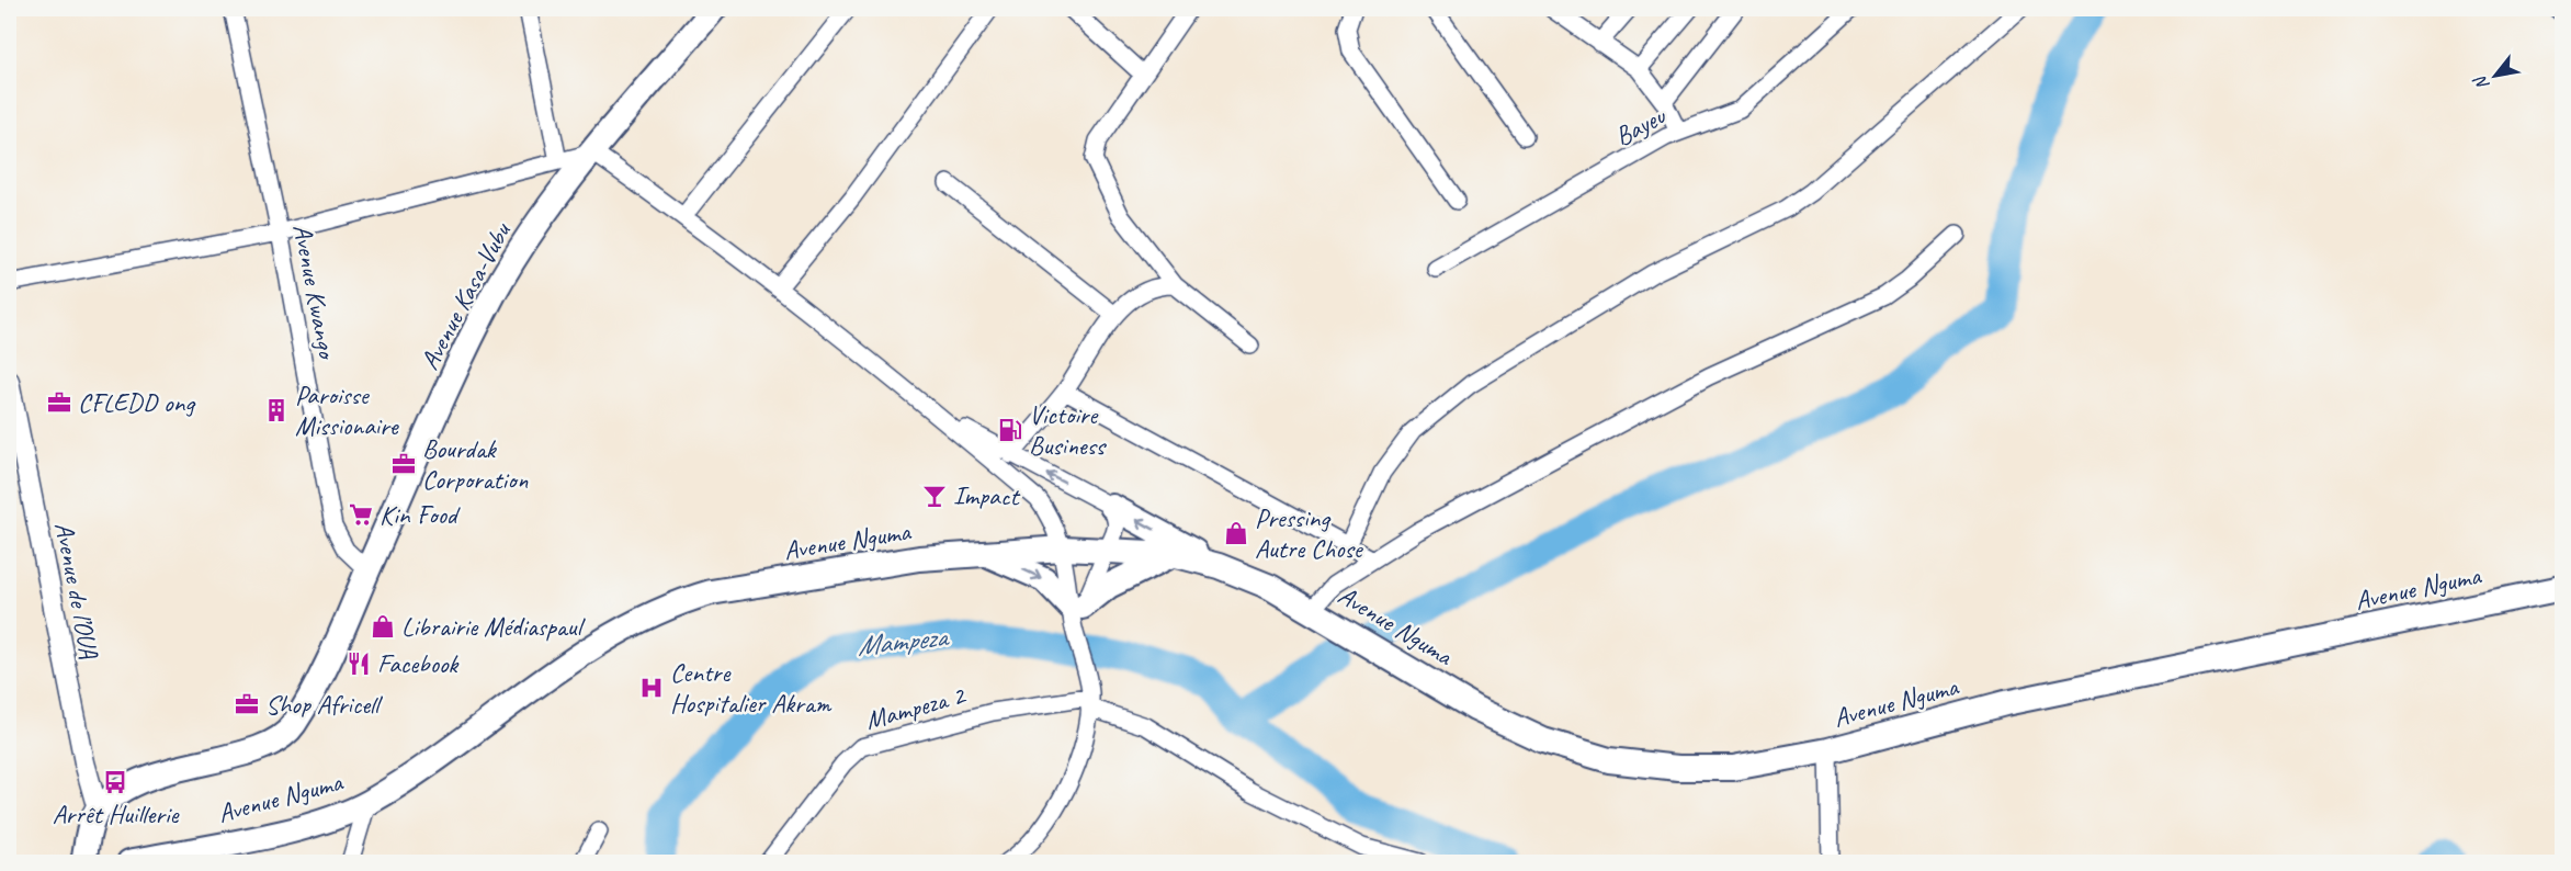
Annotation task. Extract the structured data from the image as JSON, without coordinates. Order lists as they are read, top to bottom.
{
  "streets": {
    "main road": ["Avenue Kasa-Vubu", "Avenue Nguma"],
    "street": [
      "Bayeu",
      "Avenue Kwango",
      "Avenue de l’OUA",
      "Mampeza 2"
    ]
  },
  "crossings": [
    ["Avenue Kwango", "Avenue Kasa-Vubu"],
    ["Avenue Kasa-Vubu", "Avenue de l’OUA"]
  ],
  "water": ["Mampeza"],
  "places": {
    "office": ["CFLEDD ong", "Bourdak Corporation", "Shop Africell"],
    "building": ["Paroisse Missionaire"],
    "fuel station": ["Victoire Business"],
    "bar": ["Impact"],
    "supermarket": ["Kin Food"],
    "shop": ["Pressing Autre Chose", "Librairie Médiaspaul"],
    "restaurant": ["Facebook"],
    "hospital": ["Centre Hospitalier Akram"],
    "bus stop": ["Arrêt Huillerie"]
  },
  "north": "bottom left"
}
